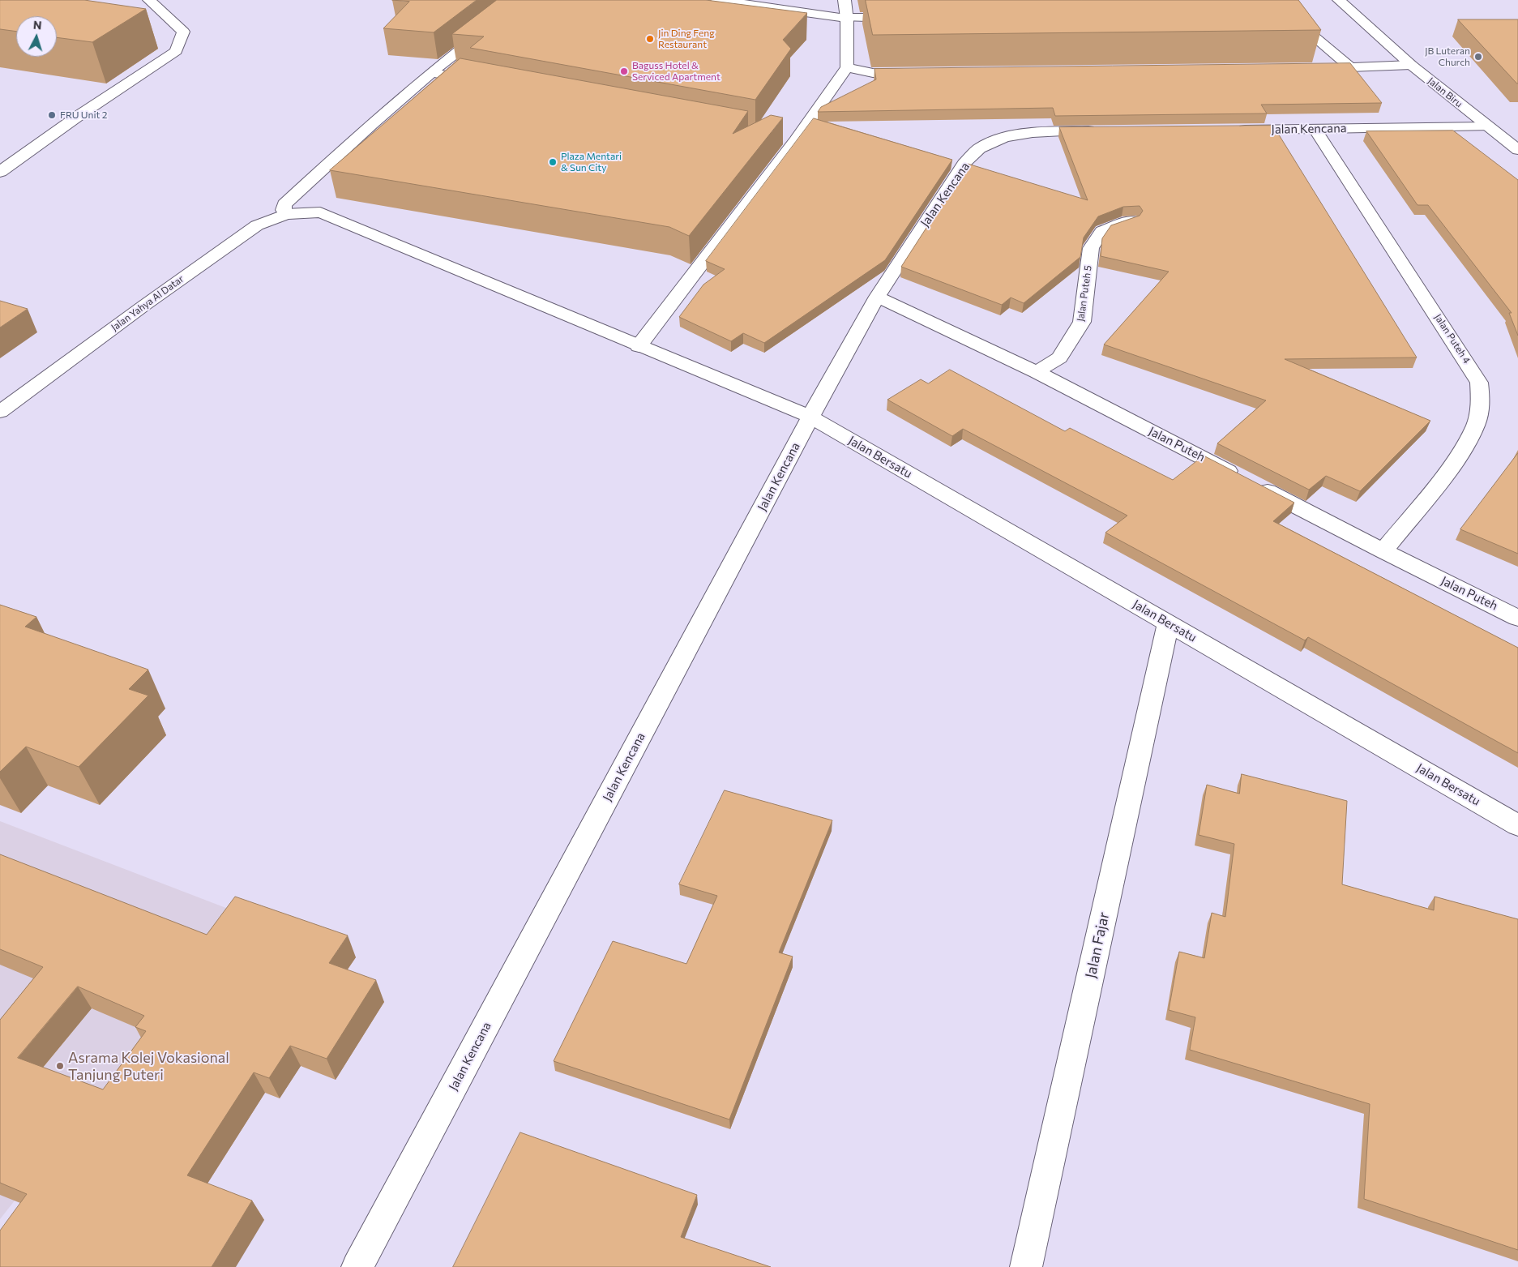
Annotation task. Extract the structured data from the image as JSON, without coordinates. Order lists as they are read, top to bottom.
{
  "streets": {
    "street": [
      "Jalan Biru",
      "Jalan Kencana",
      "Jalan Puteh 5",
      "Jalan Yahya Al Datar",
      "Jalan Puteh 4",
      "Jalan Puteh",
      "Jalan Bersatu",
      "Jalan Fajar"
    ]
  },
  "crossings": [
    ["Jalan Biru", "Jalan Kencana"],
    ["Jalan Kencana", "Jalan Puteh 4"],
    ["Jalan Kencana", "Jalan Puteh"],
    ["Jalan Kencana", "Jalan Bersatu"],
    ["Jalan Puteh 5", "Jalan Puteh"],
    ["Jalan Yahya Al Datar", "Jalan Bersatu"],
    ["Jalan Puteh 4", "Jalan Puteh"],
    ["Jalan Bersatu", "Jalan Fajar"]
  ],
  "places": [
    "Jin Ding Feng Restaurant",
    "JB Luteran Church",
    "Baguss Hotel & Serviced Apartment",
    "FRU Unit 2",
    "Plaza Mentari & Sun City",
    "Asrama Kolej Vokasional Tanjung Puteri"
  ],
  "north": "top"
}
